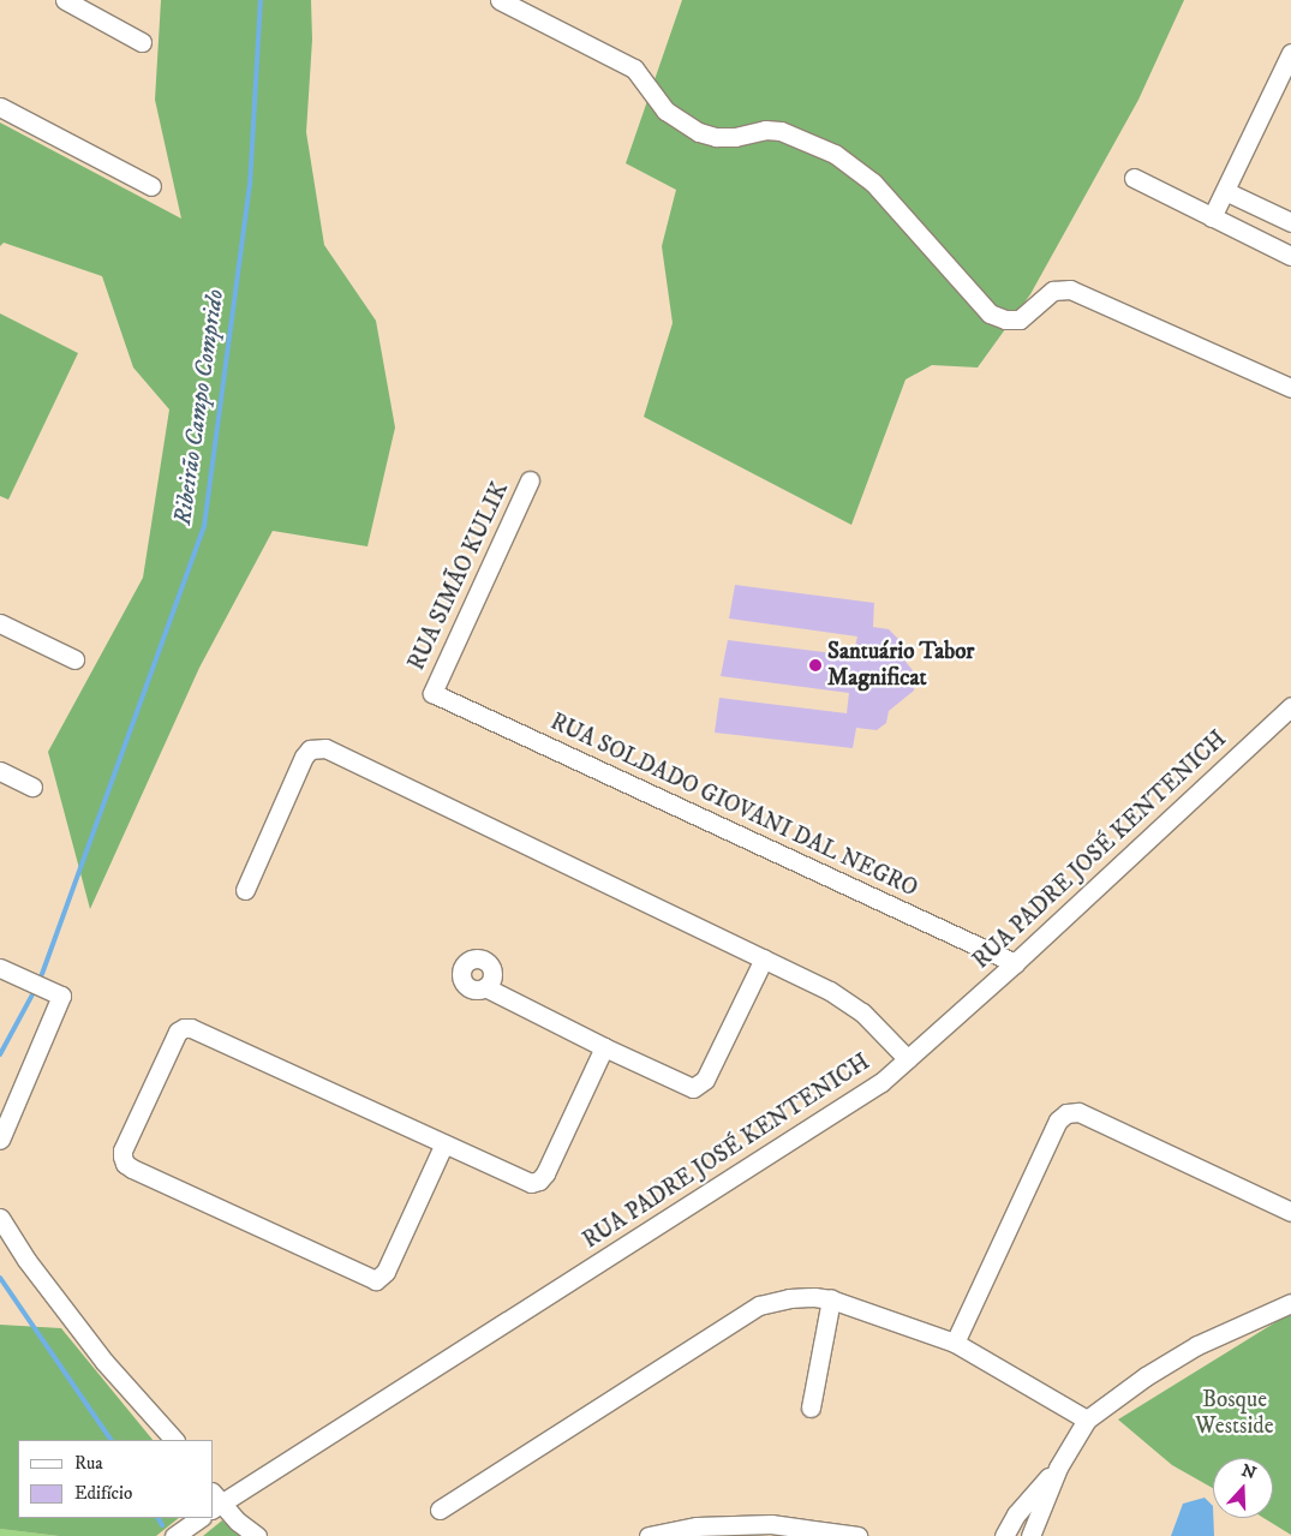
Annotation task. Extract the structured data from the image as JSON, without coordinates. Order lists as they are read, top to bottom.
{
  "streets": {
    "street": ["RUA SIMÃO KULIK", "RUA SOLDADO GIOVANI DAL NEGRO", "RUA PADRE JOSÉ KENTENICH"]
  },
  "crossings": [
    ["RUA SIMÃO KULIK", "RUA SOLDADO GIOVANI DAL NEGRO"],
    ["RUA SOLDADO GIOVANI DAL NEGRO", "RUA PADRE JOSÉ KENTENICH"]
  ],
  "water": ["Ribeirão Campo Comprido"],
  "parks": ["Bosque Westside"],
  "places": ["Santuário Tabor Magnificat"],
  "legend": ["Rua", "Edifício"],
  "north": "top"
}
